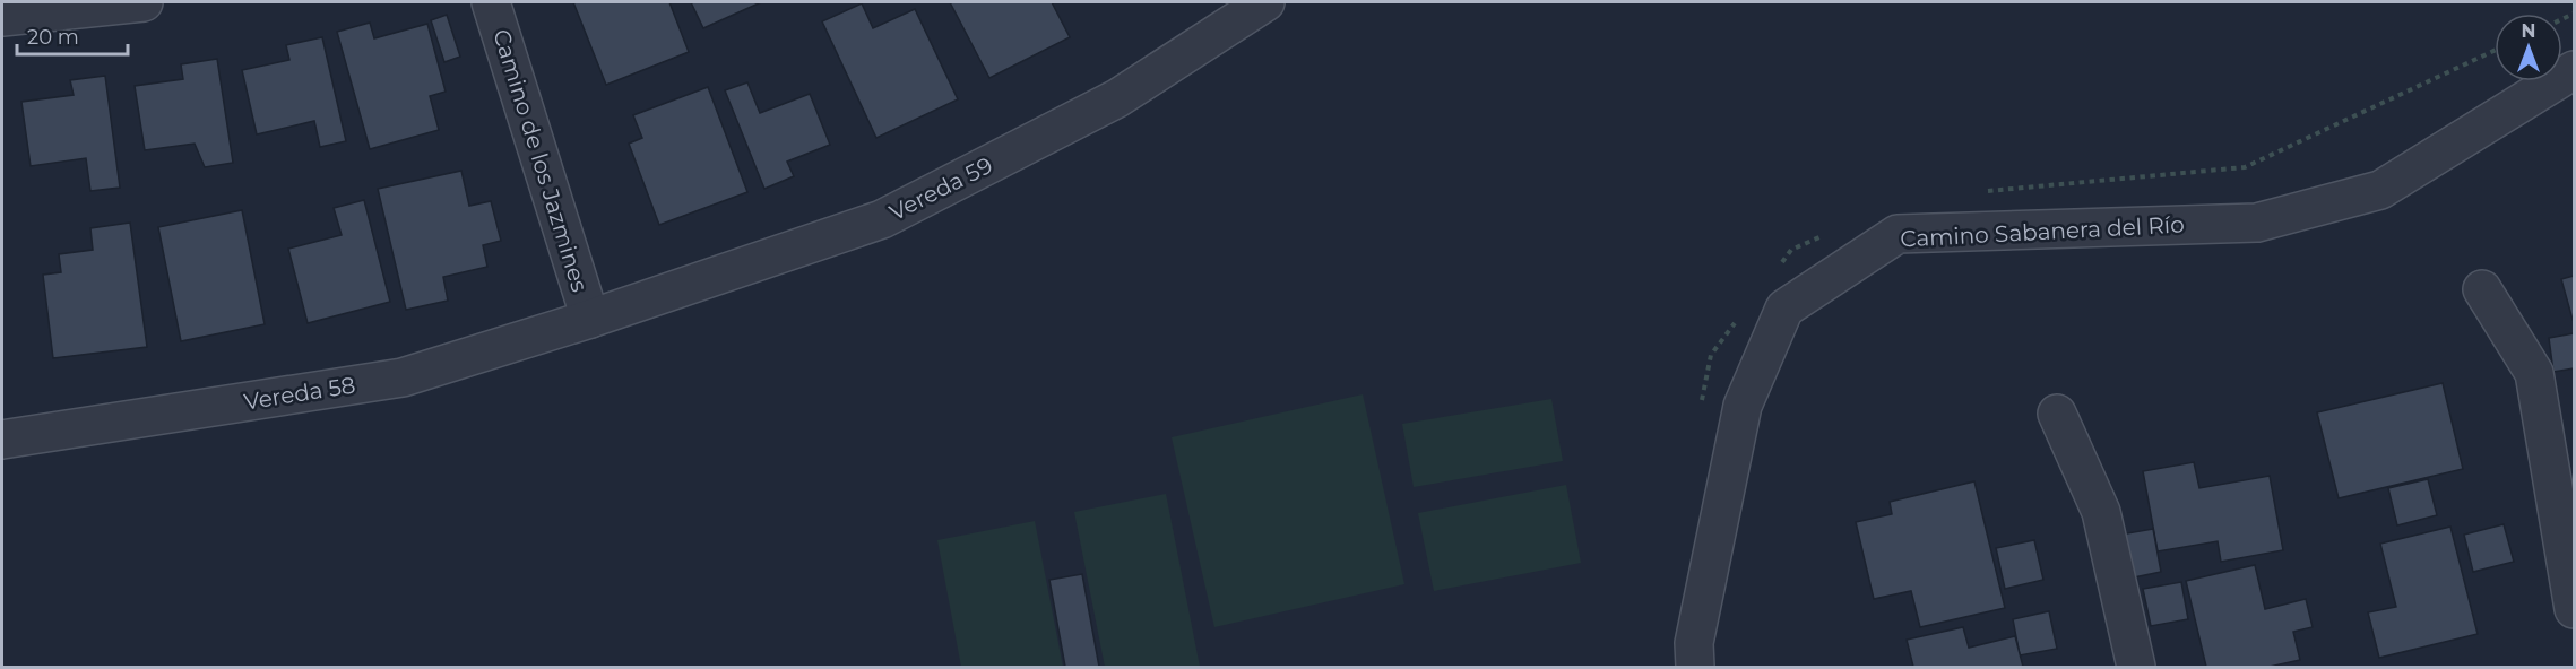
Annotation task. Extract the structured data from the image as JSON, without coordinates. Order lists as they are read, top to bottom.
{
  "streets": {
    "street": [
      "Camino de los Jazmines",
      "Vereda 59",
      "Camino Sabanera del Río",
      "Vereda 58"
    ]
  },
  "crossings": [
    ["Camino de los Jazmines", "Vereda 59"],
    ["Camino de los Jazmines", "Vereda 58"],
    ["Vereda 59", "Vereda 58"]
  ],
  "scale_bar": "20 m",
  "north": "top"
}
